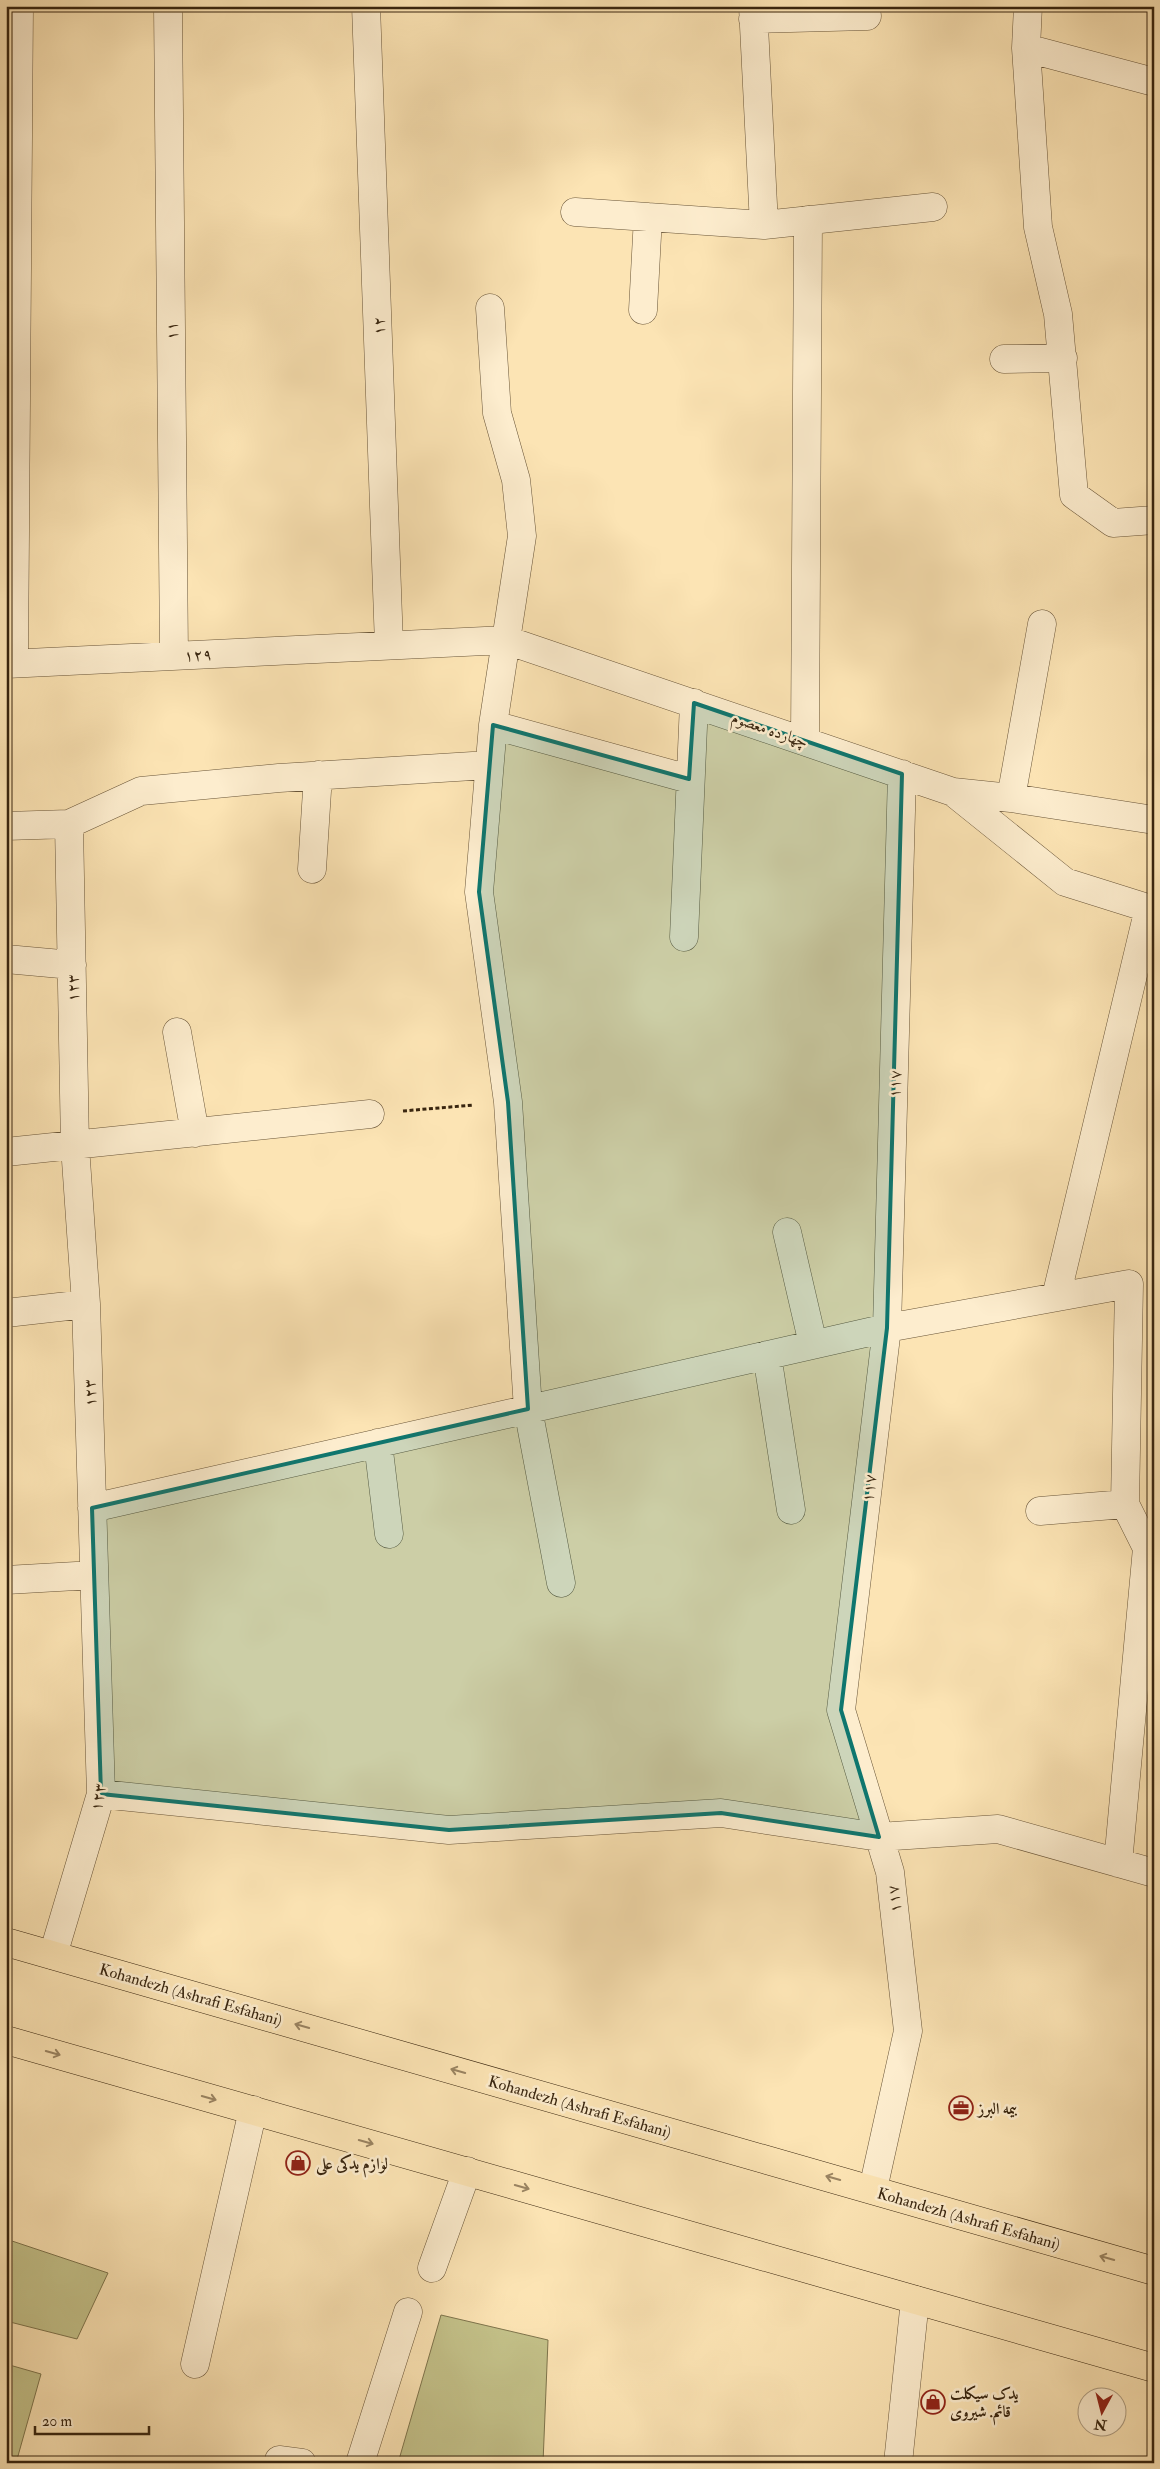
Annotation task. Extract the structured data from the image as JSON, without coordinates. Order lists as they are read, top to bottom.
{
  "streets": {
    "main road": ["Kohandezh (Ashrafi Esfahani)"],
    "street": [
      "۱۲",
      "۱۱",
      "۱۲۹",
      "چهارده معصوم",
      "۱۲۳",
      "۱۱۷"
    ]
  },
  "crossings": [
    ["۱۲", "۱۲۹"],
    ["۱۲", "چهارده معصوم"],
    ["۱۱", "۱۲۹"],
    ["۱۲۹", "چهارده معصوم"],
    ["چهارده معصوم", "۱۱۷"],
    ["۱۲۳", "Kohandezh (Ashrafi Esfahani)"],
    ["۱۱۷", "Kohandezh (Ashrafi Esfahani)"]
  ],
  "places": {
    "office": ["بیمه البرز"],
    "shop": ["لوازم یدکی علی", "یدک سیکلت قائم. شیروی"]
  },
  "scale_bar": "20 m",
  "north": "bottom"
}
